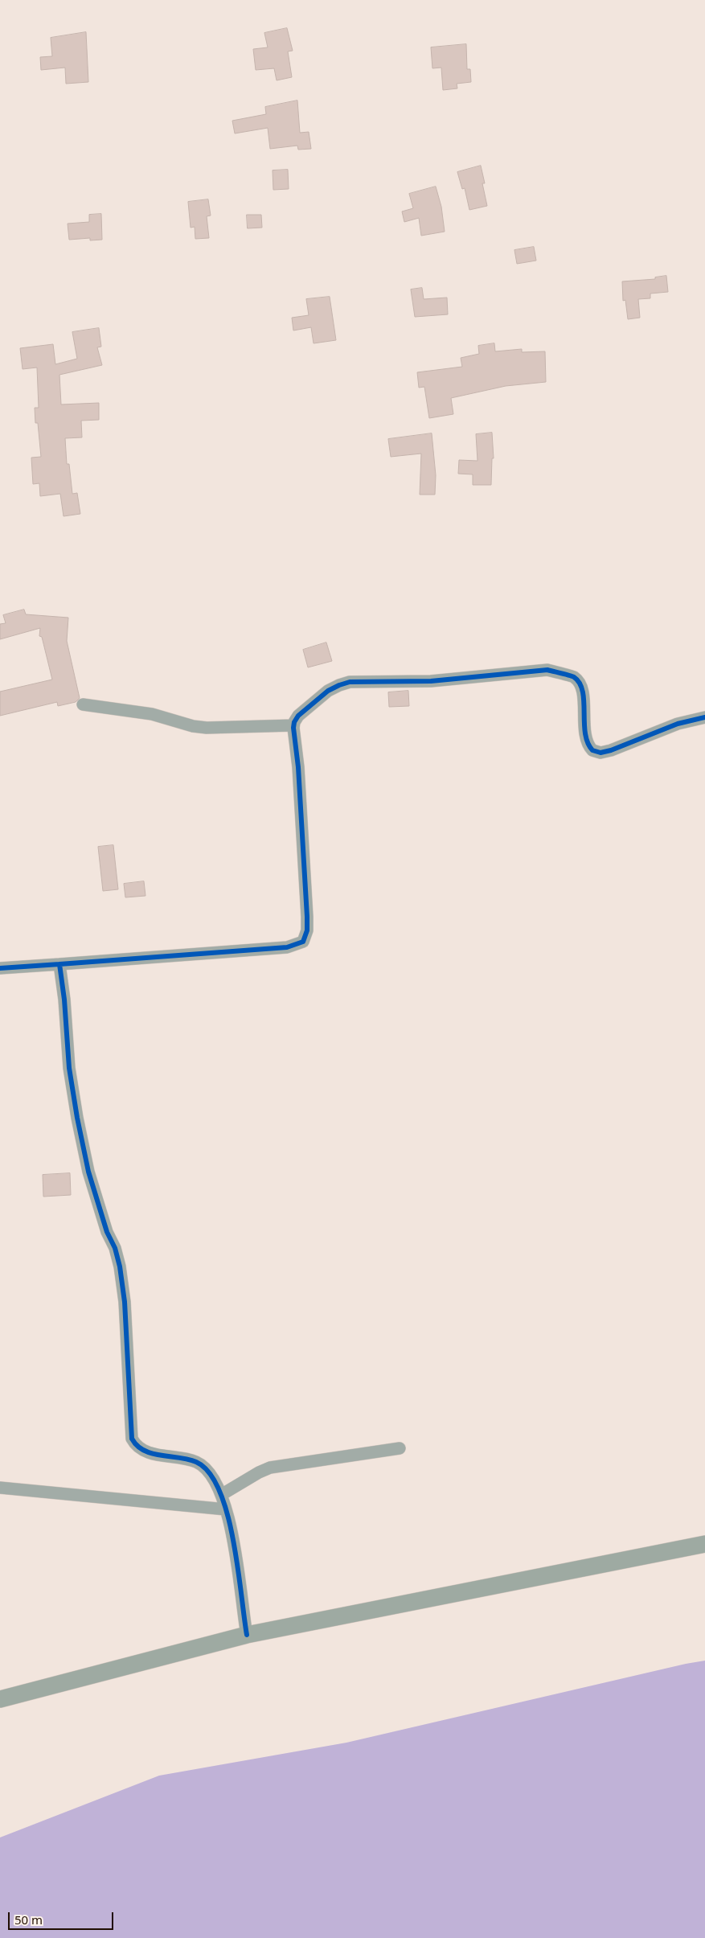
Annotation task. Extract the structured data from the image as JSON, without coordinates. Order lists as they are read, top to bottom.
{
  "scale_bar": "50 m"
}
